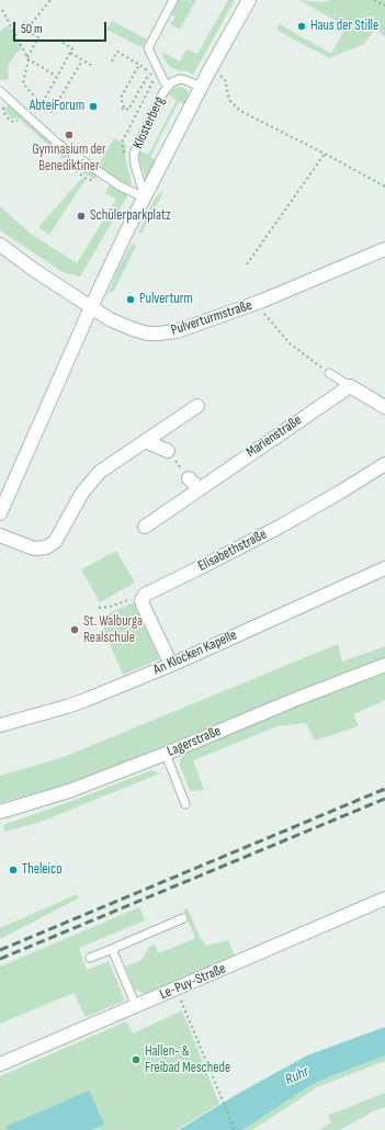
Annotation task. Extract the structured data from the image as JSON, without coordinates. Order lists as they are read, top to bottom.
{
  "streets": {
    "street": [
      "Klosterberg",
      "Pulverturmstraße",
      "Marienstraße",
      "Elisabethstraße",
      "An Klocken Kapelle",
      "Lagerstraße",
      "Le-Puy-Straße"
    ]
  },
  "crossings": [
    ["Klosterberg", "Pulverturmstraße"]
  ],
  "water": ["Ruhr"],
  "places": [
    "Haus der Stille",
    "AbteiForum",
    "Gymnasium der Benediktiner",
    "Schülerparkplatz",
    "Pulverturm",
    "St. Walburga Realschule",
    "Theleico",
    "Hallen- & Freibad Meschede"
  ],
  "scale_bar": "50 m"
}
